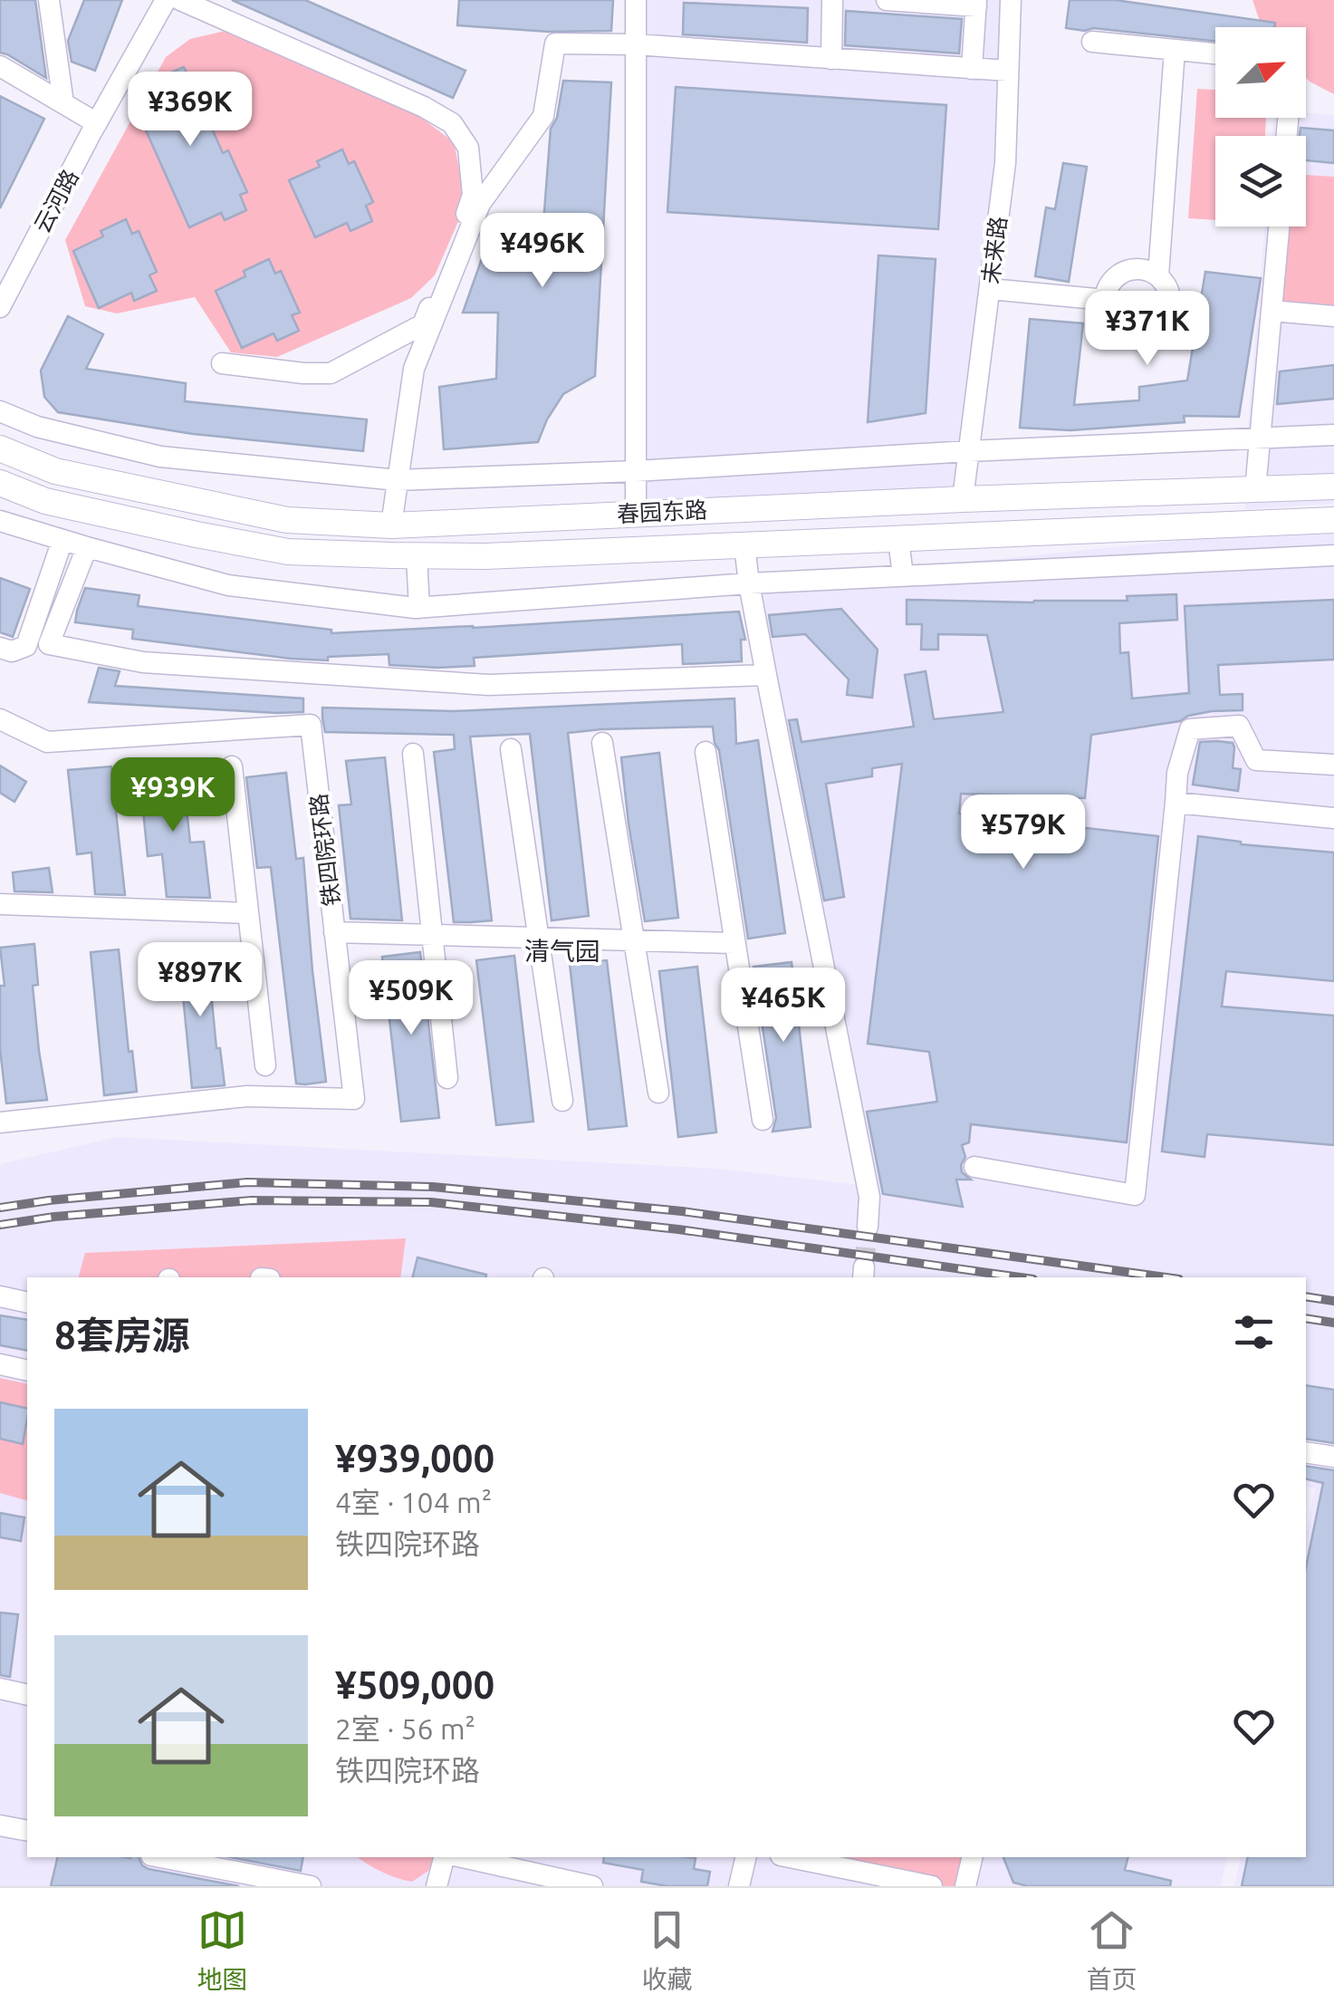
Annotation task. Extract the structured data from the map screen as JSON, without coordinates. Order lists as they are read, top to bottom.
{
  "streets": {
    "main road": ["春园东路"],
    "street": ["云河路", "未来路", "铁四院环路"]
  },
  "crossings": [
    ["未来路", "春园东路"]
  ],
  "districts": ["清气园"],
  "north": "top right",
  "page": {
    "price": [
      "¥369K",
      "¥496K",
      "¥371K",
      "¥939K",
      "¥579K",
      "¥897K",
      "¥509K",
      "¥465K"
    ],
    "heading": "8套房源",
    "list": [
      {
        "name": "¥939,000",
        "note": "4室 · 104 m² · 铁四院环路"
      },
      {
        "name": "¥509,000",
        "note": "2室 · 56 m² · 铁四院环路"
      }
    ],
    "tabs": ["地图", "收藏", "首页"]
  }
}
